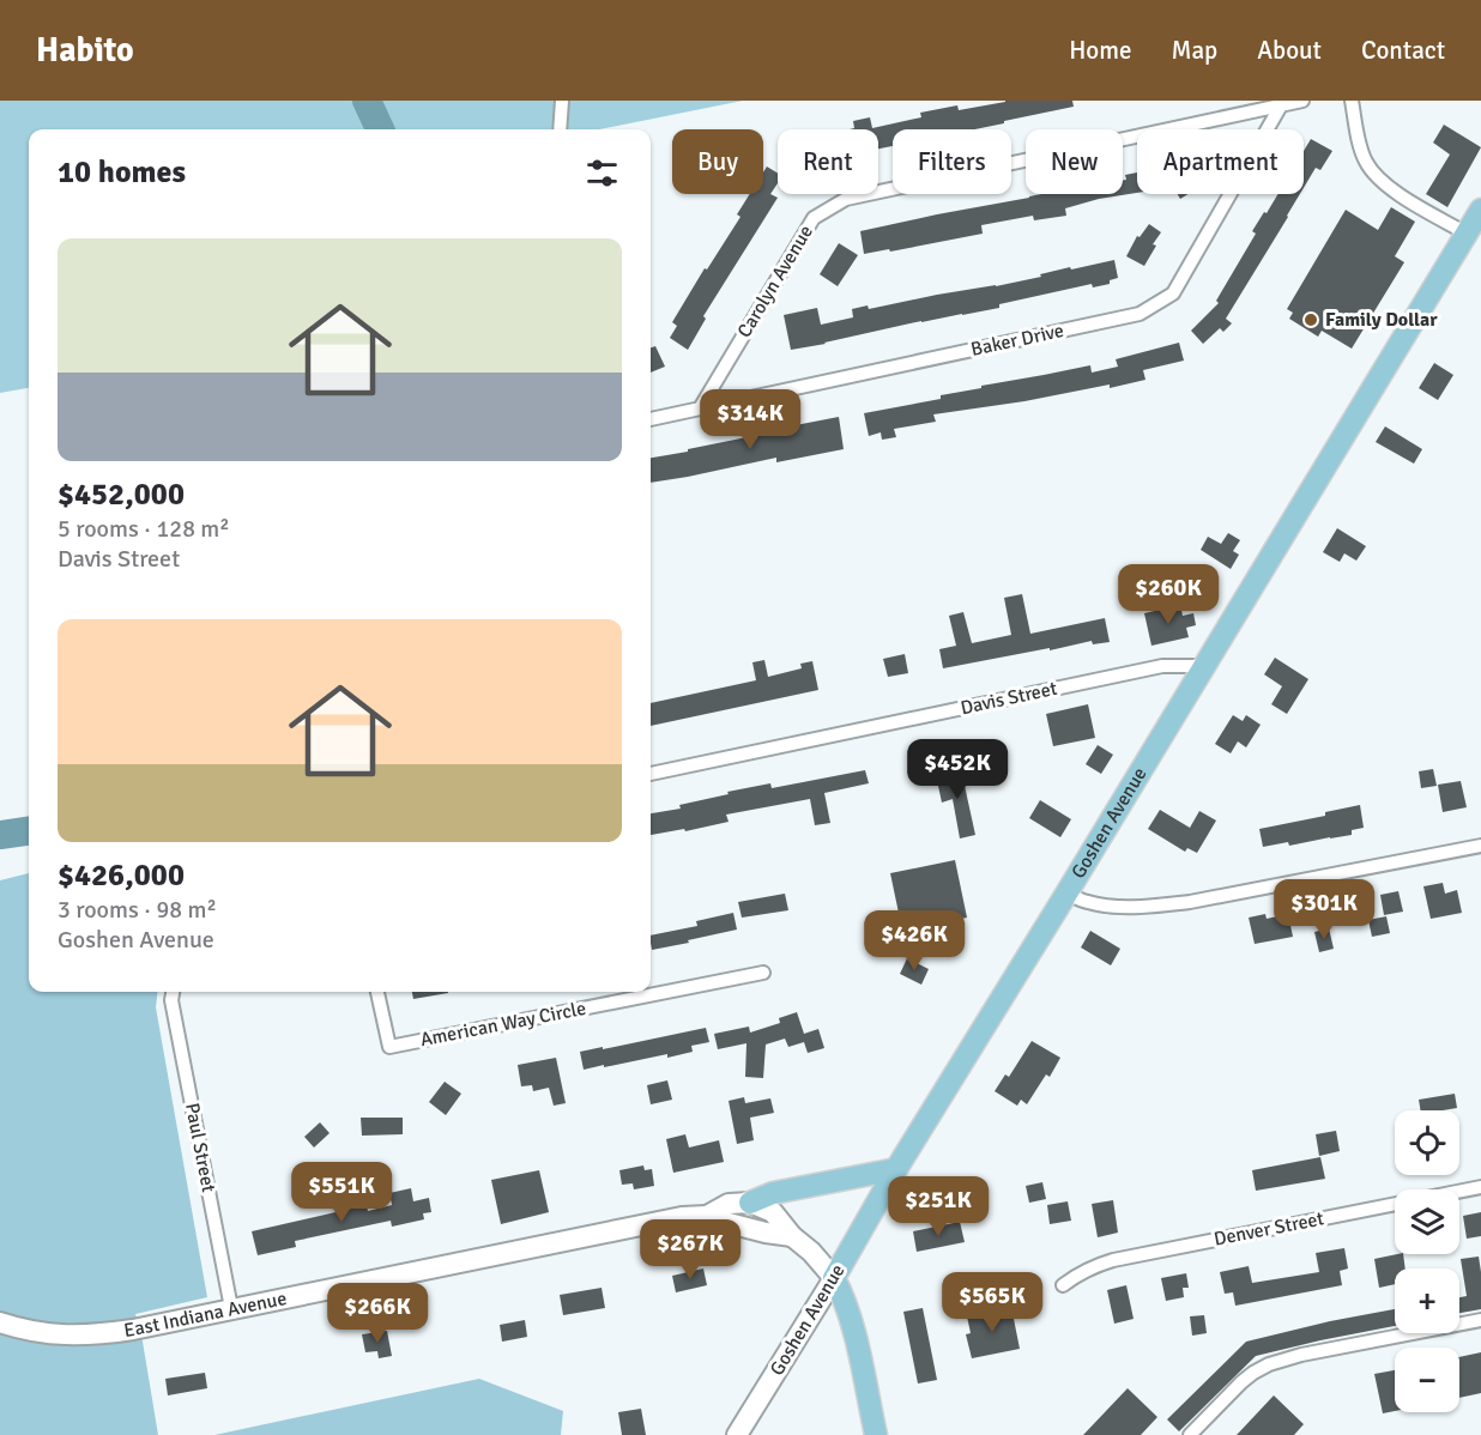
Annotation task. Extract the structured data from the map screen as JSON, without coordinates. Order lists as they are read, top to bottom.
{
  "streets": {
    "main road": ["Goshen Avenue"],
    "street": [
      "Carolyn Avenue",
      "Baker Drive",
      "Davis Street",
      "American Way Circle",
      "Paul Street",
      "Denver Street",
      "East Indiana Avenue"
    ]
  },
  "crossings": [
    ["Carolyn Avenue", "Baker Drive"],
    ["Davis Street", "Goshen Avenue"],
    ["Paul Street", "East Indiana Avenue"]
  ],
  "places": ["Family Dollar"],
  "page": {
    "header": "Habito",
    "nav": [
      "Home",
      "Map",
      "About",
      "Contact"
    ],
    "chip": [
      "Buy",
      "Rent",
      "Filters",
      "New",
      "Apartment"
    ],
    "heading": "10 homes",
    "list": [
      {
        "name": "$452,000",
        "note": "5 rooms · 128 m² · Davis Street"
      },
      {
        "name": "$426,000",
        "note": "3 rooms · 98 m² · Goshen Avenue"
      }
    ],
    "price": [
      "$314K",
      "$260K",
      "$452K",
      "$301K",
      "$426K",
      "$551K",
      "$251K",
      "$267K",
      "$565K",
      "$266K"
    ],
    "map_buttons": ["+", "−"]
  }
}
